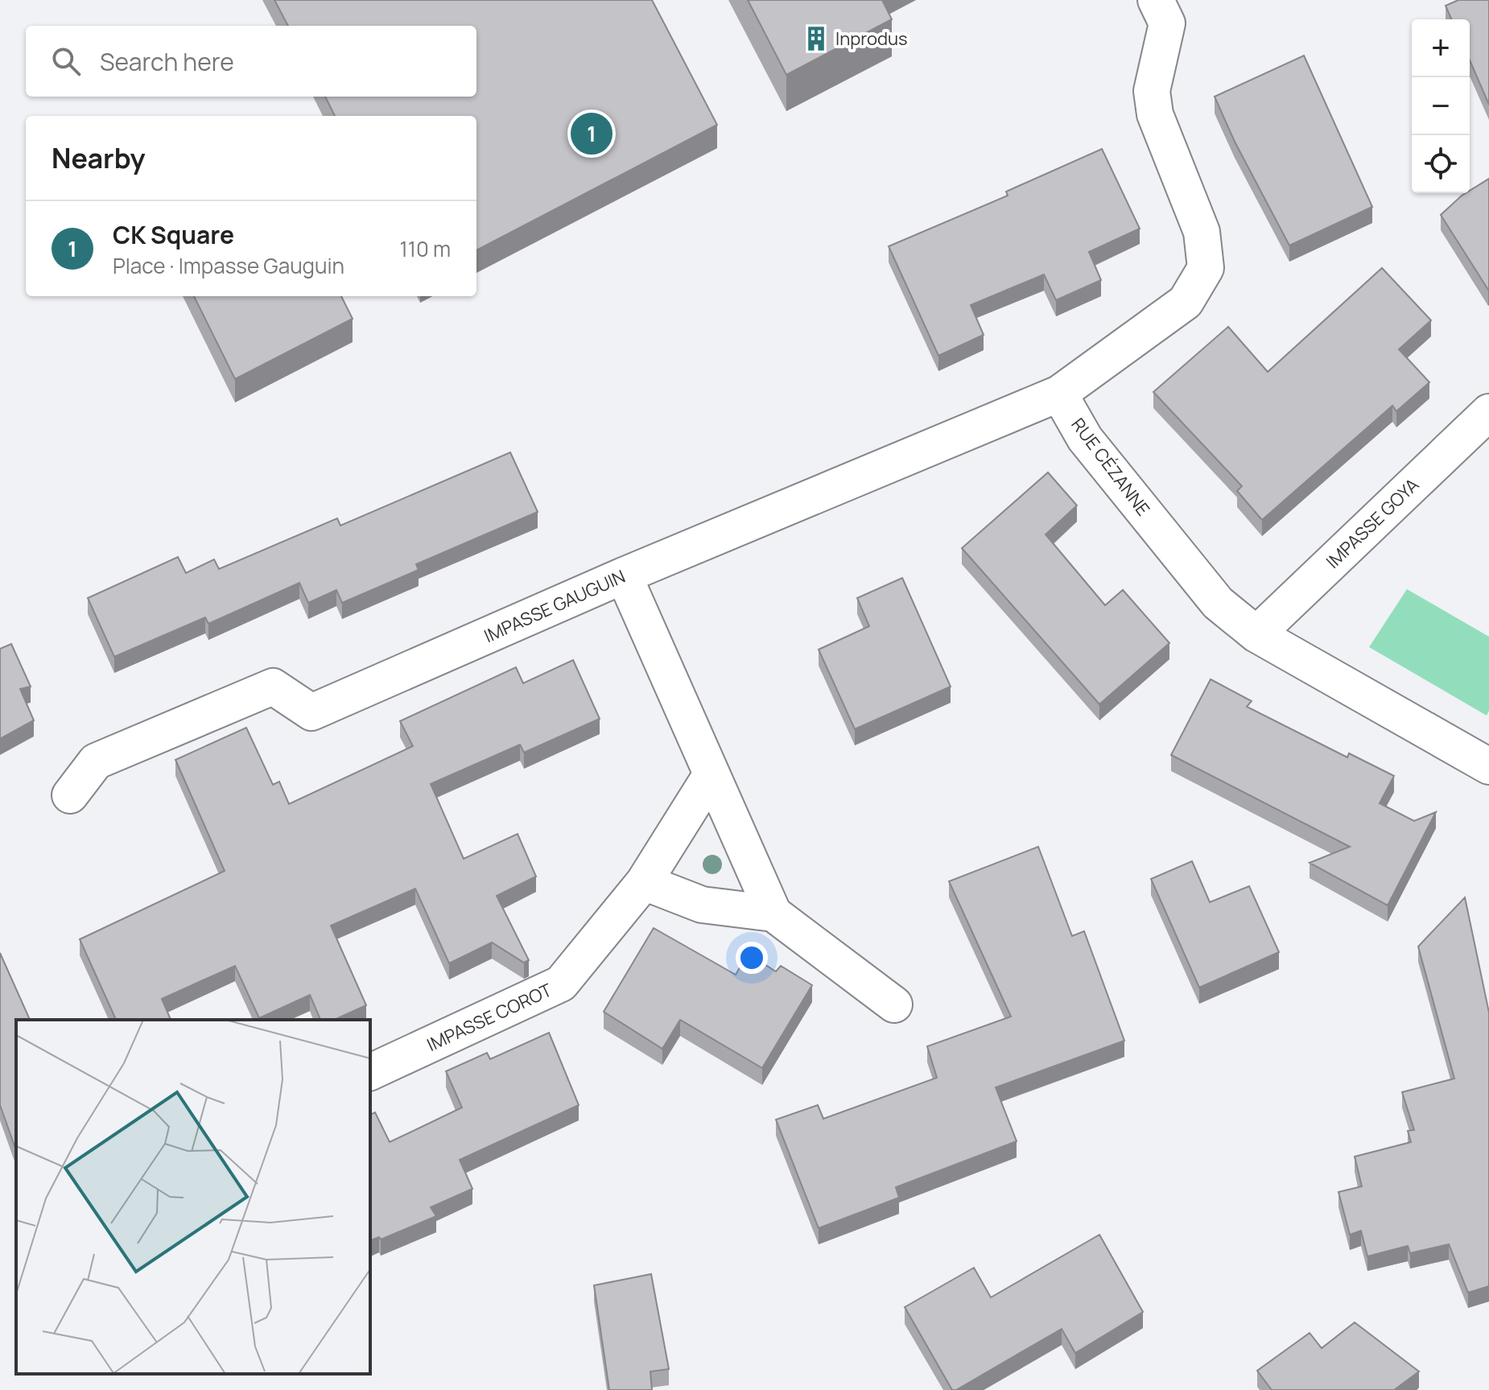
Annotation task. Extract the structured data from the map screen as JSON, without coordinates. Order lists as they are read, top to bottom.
{
  "streets": {
    "street": [
      "RUE CÉZANNE",
      "IMPASSE GOYA",
      "IMPASSE GAUGUIN",
      "IMPASSE COROT"
    ]
  },
  "crossings": [
    ["RUE CÉZANNE", "IMPASSE GOYA"],
    ["RUE CÉZANNE", "IMPASSE GAUGUIN"]
  ],
  "places": {
    "building": ["Inprodus"]
  },
  "page": {
    "map_buttons": ["+", "−"],
    "search": "Search here",
    "pins": "1",
    "heading": "Nearby",
    "list": [
      {
        "mark": "1",
        "name": "CK Square",
        "note": "Place · Impasse Gauguin",
        "value": "110 m"
      }
    ]
  }
}
